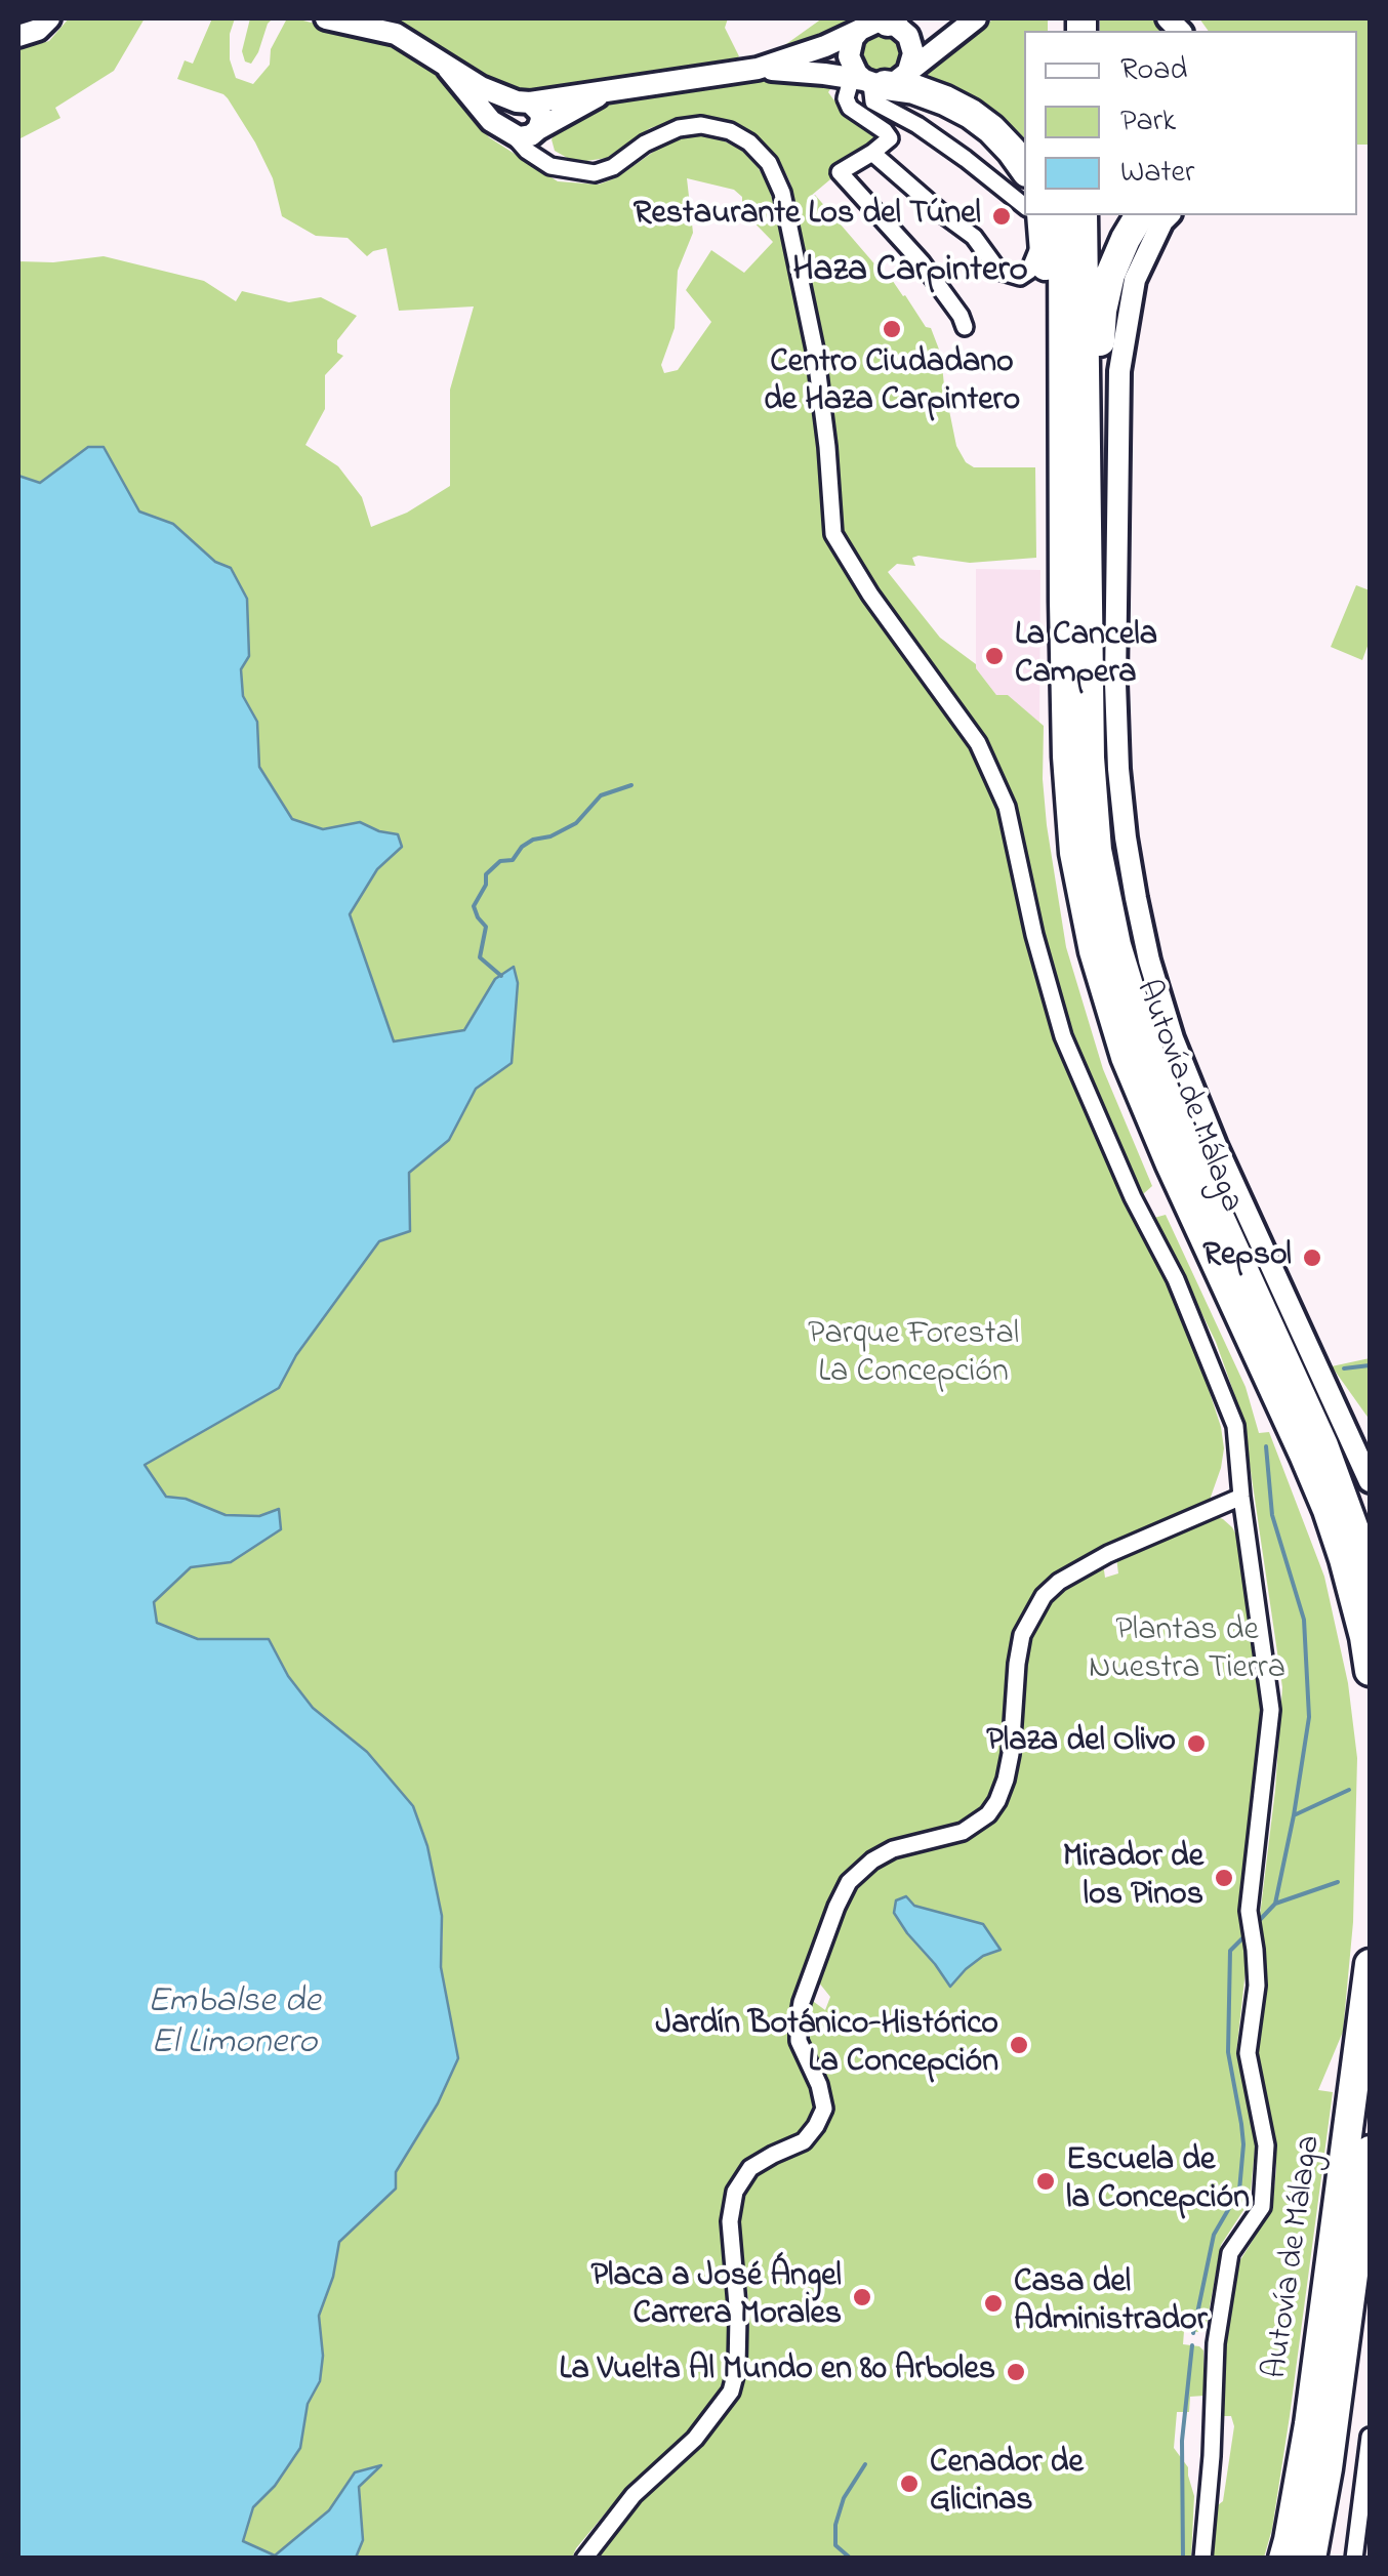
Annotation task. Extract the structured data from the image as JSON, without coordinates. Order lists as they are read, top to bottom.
{
  "streets": {
    "highway": ["Autovía de Málaga"]
  },
  "districts": ["Haza Carpintero"],
  "water": ["Embalse de El Limonero"],
  "parks": ["Parque Forestal La Concepción", "Plantas de Nuestra Tierra"],
  "places": [
    "Restaurante Los del Túnel",
    "Centro Ciudadano de Haza Carpintero",
    "La Cancela Campera",
    "Repsol",
    "Plaza del Olivo",
    "Mirador de los Pinos",
    "Jardín Botánico-Histórico La Concepción",
    "Escuela de la Concepción",
    "Placa a José Ángel Carrera Morales",
    "Casa del Administrador",
    "La Vuelta Al Mundo en 80 Arboles",
    "Cenador de Glicinas"
  ],
  "legend": ["Road", "Park", "Water"]
}
